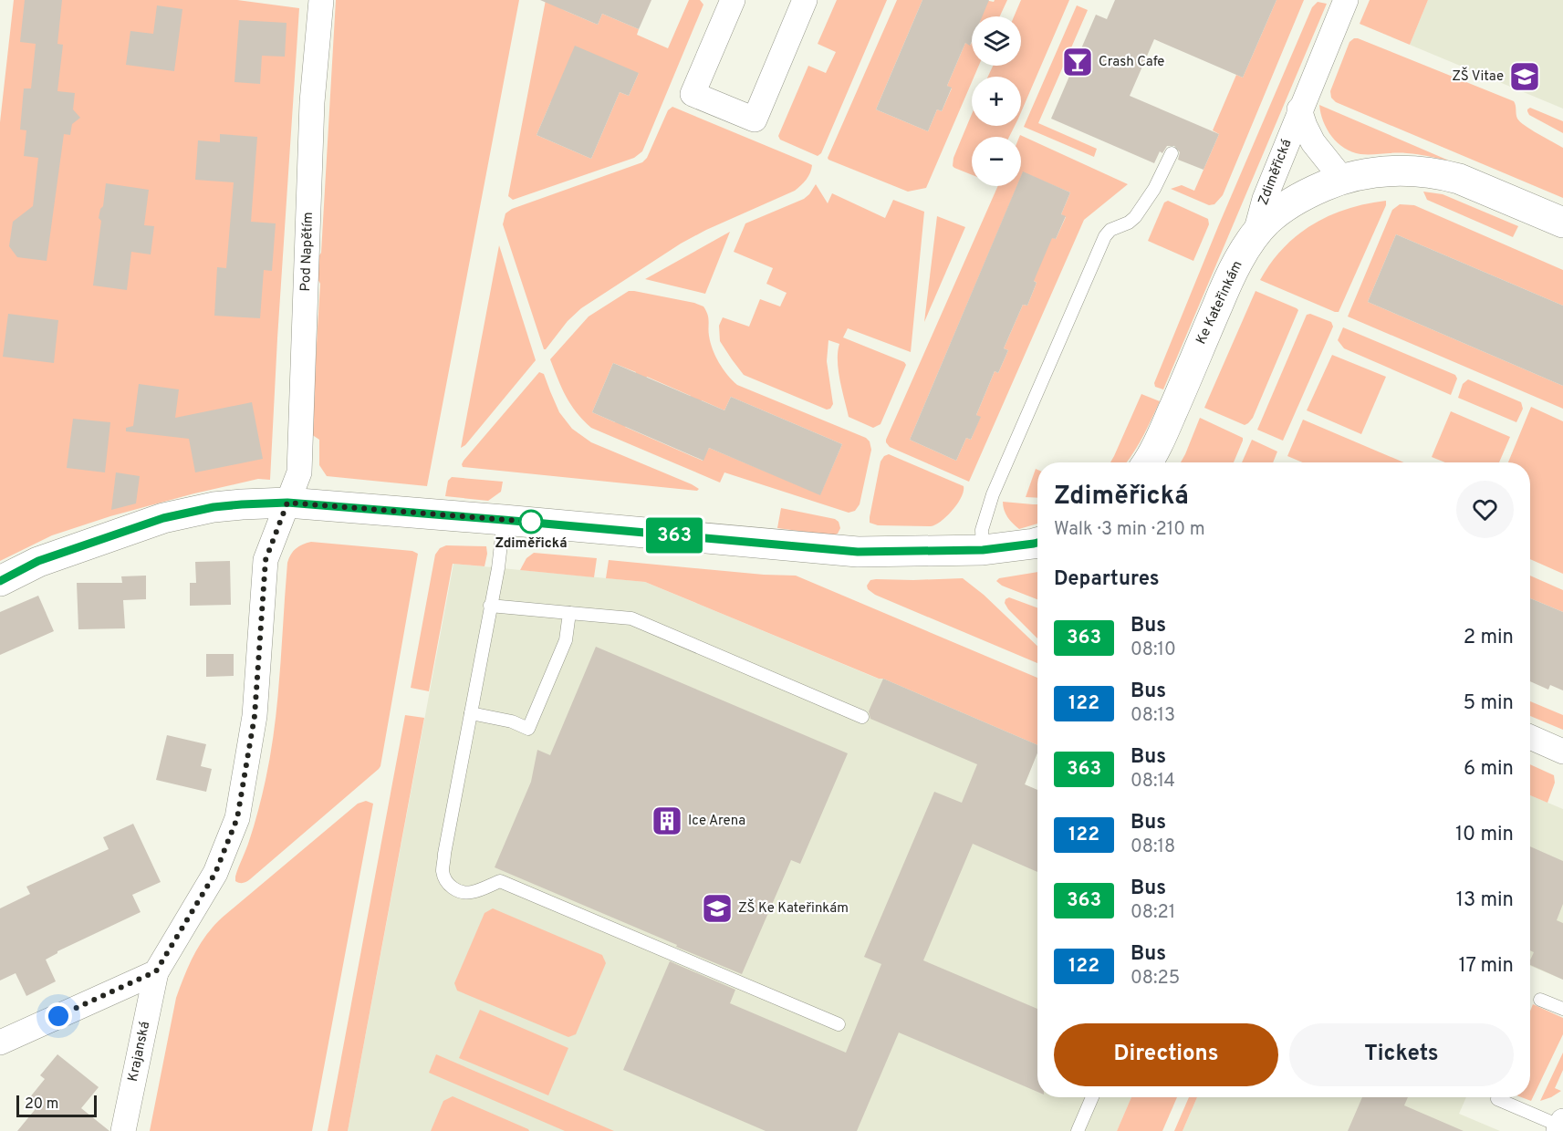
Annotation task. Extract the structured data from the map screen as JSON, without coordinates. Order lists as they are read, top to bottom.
{
  "streets": {
    "street": [
      "Zdiměřická",
      "Pod Napětím",
      "Ke Kateřinkám",
      "Krajanská"
    ]
  },
  "crossings": [
    ["Zdiměřická", "Ke Kateřinkám"],
    ["Pod Napětím", "Krajanská"]
  ],
  "places": {
    "bar": ["Crash Cafe"],
    "school or university": ["ZŠ Vitae", "ZŠ Ke Kateřinkám"],
    "other": ["Zdiměřická"],
    "building": ["Ice Arena"]
  },
  "lines": ["bus line 363"],
  "scale_bar": "20 m",
  "page": {
    "on_map": "363",
    "map_buttons": ["+", "−"],
    "heading": [
      ["Zdiměřická", "Walk · 3 min · 210 m"],
      "Departures"
    ],
    "list": [
      {
        "mark": "363",
        "name": "Bus",
        "note": "08:10",
        "value": "2 min"
      },
      {
        "mark": "122",
        "name": "Bus",
        "note": "08:13",
        "value": "5 min"
      },
      {
        "mark": "363",
        "name": "Bus",
        "note": "08:14",
        "value": "6 min"
      },
      {
        "mark": "122",
        "name": "Bus",
        "note": "08:18",
        "value": "10 min"
      },
      {
        "mark": "363",
        "name": "Bus",
        "note": "08:21",
        "value": "13 min"
      },
      {
        "mark": "122",
        "name": "Bus",
        "note": "08:25",
        "value": "17 min"
      }
    ],
    "buttons": ["Directions", "Tickets"],
    "scale": "20 m"
  }
}
